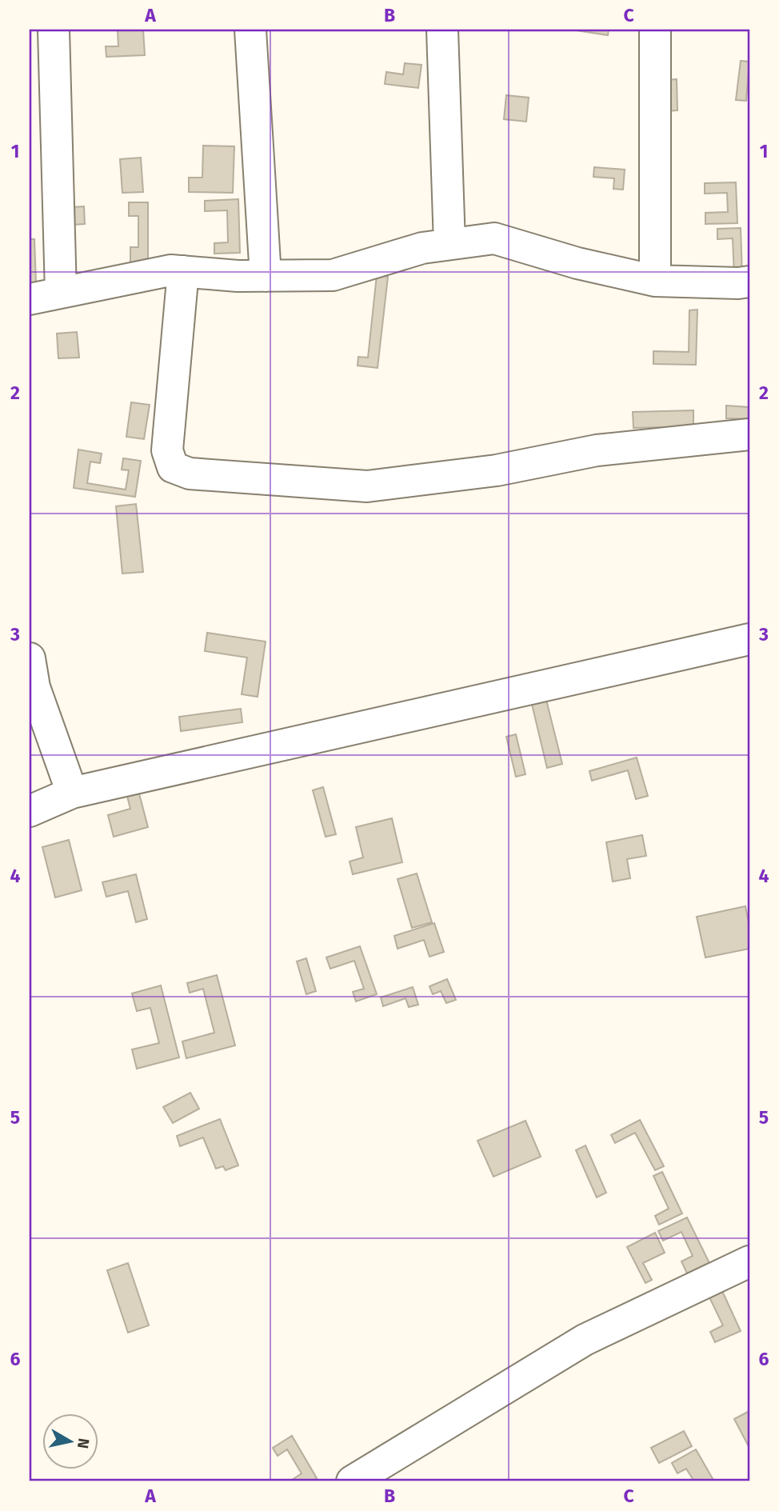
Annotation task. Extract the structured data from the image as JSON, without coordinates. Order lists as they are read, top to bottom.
{
  "north": "right",
  "grid": {
    "columns": ["A", "B", "C"],
    "rows": [
      "1",
      "2",
      "3",
      "4",
      "5",
      "6"
    ]
  }
}
